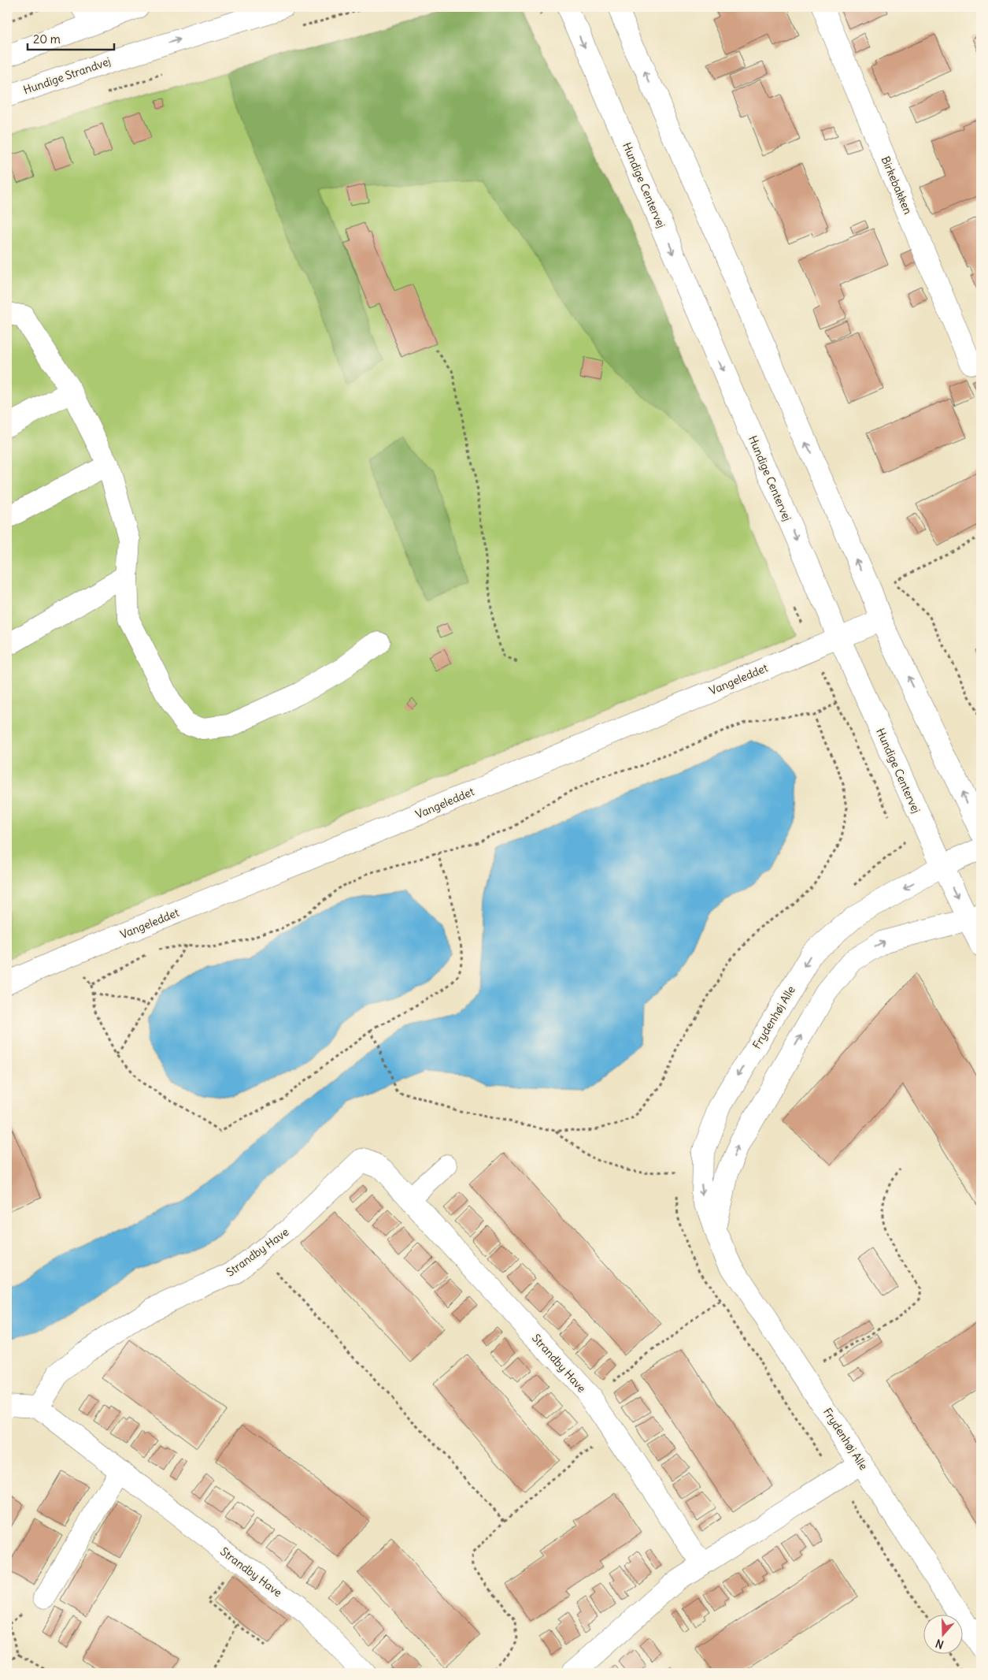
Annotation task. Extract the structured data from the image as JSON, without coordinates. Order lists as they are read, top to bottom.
{
  "streets": {
    "street": [
      "Hundige Strandvej",
      "Hundige Centervej",
      "Birkebakken",
      "Vangeleddet",
      "Frydenhøj Alle",
      "Strandby Have"
    ]
  },
  "crossings": [
    ["Hundige Centervej", "Vangeleddet"],
    ["Hundige Centervej", "Frydenhøj Alle"]
  ],
  "scale_bar": "20 m",
  "north": "bottom"
}
